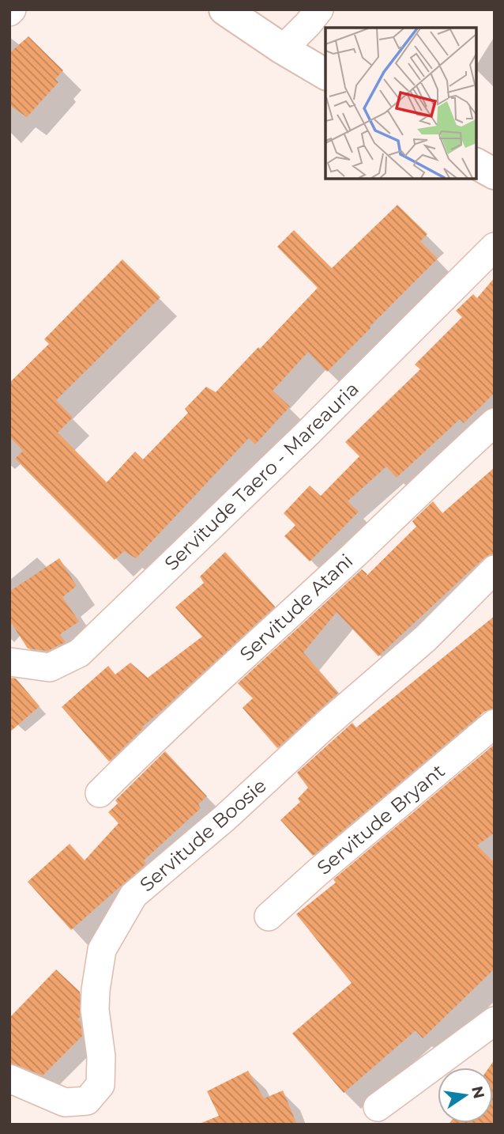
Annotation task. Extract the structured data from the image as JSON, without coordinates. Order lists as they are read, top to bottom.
{
  "streets": {
    "street": [
      "Servitude Taero - Mareauria",
      "Servitude Atani",
      "Servitude Bryant",
      "Servitude Boosie"
    ]
  },
  "north": "right"
}
